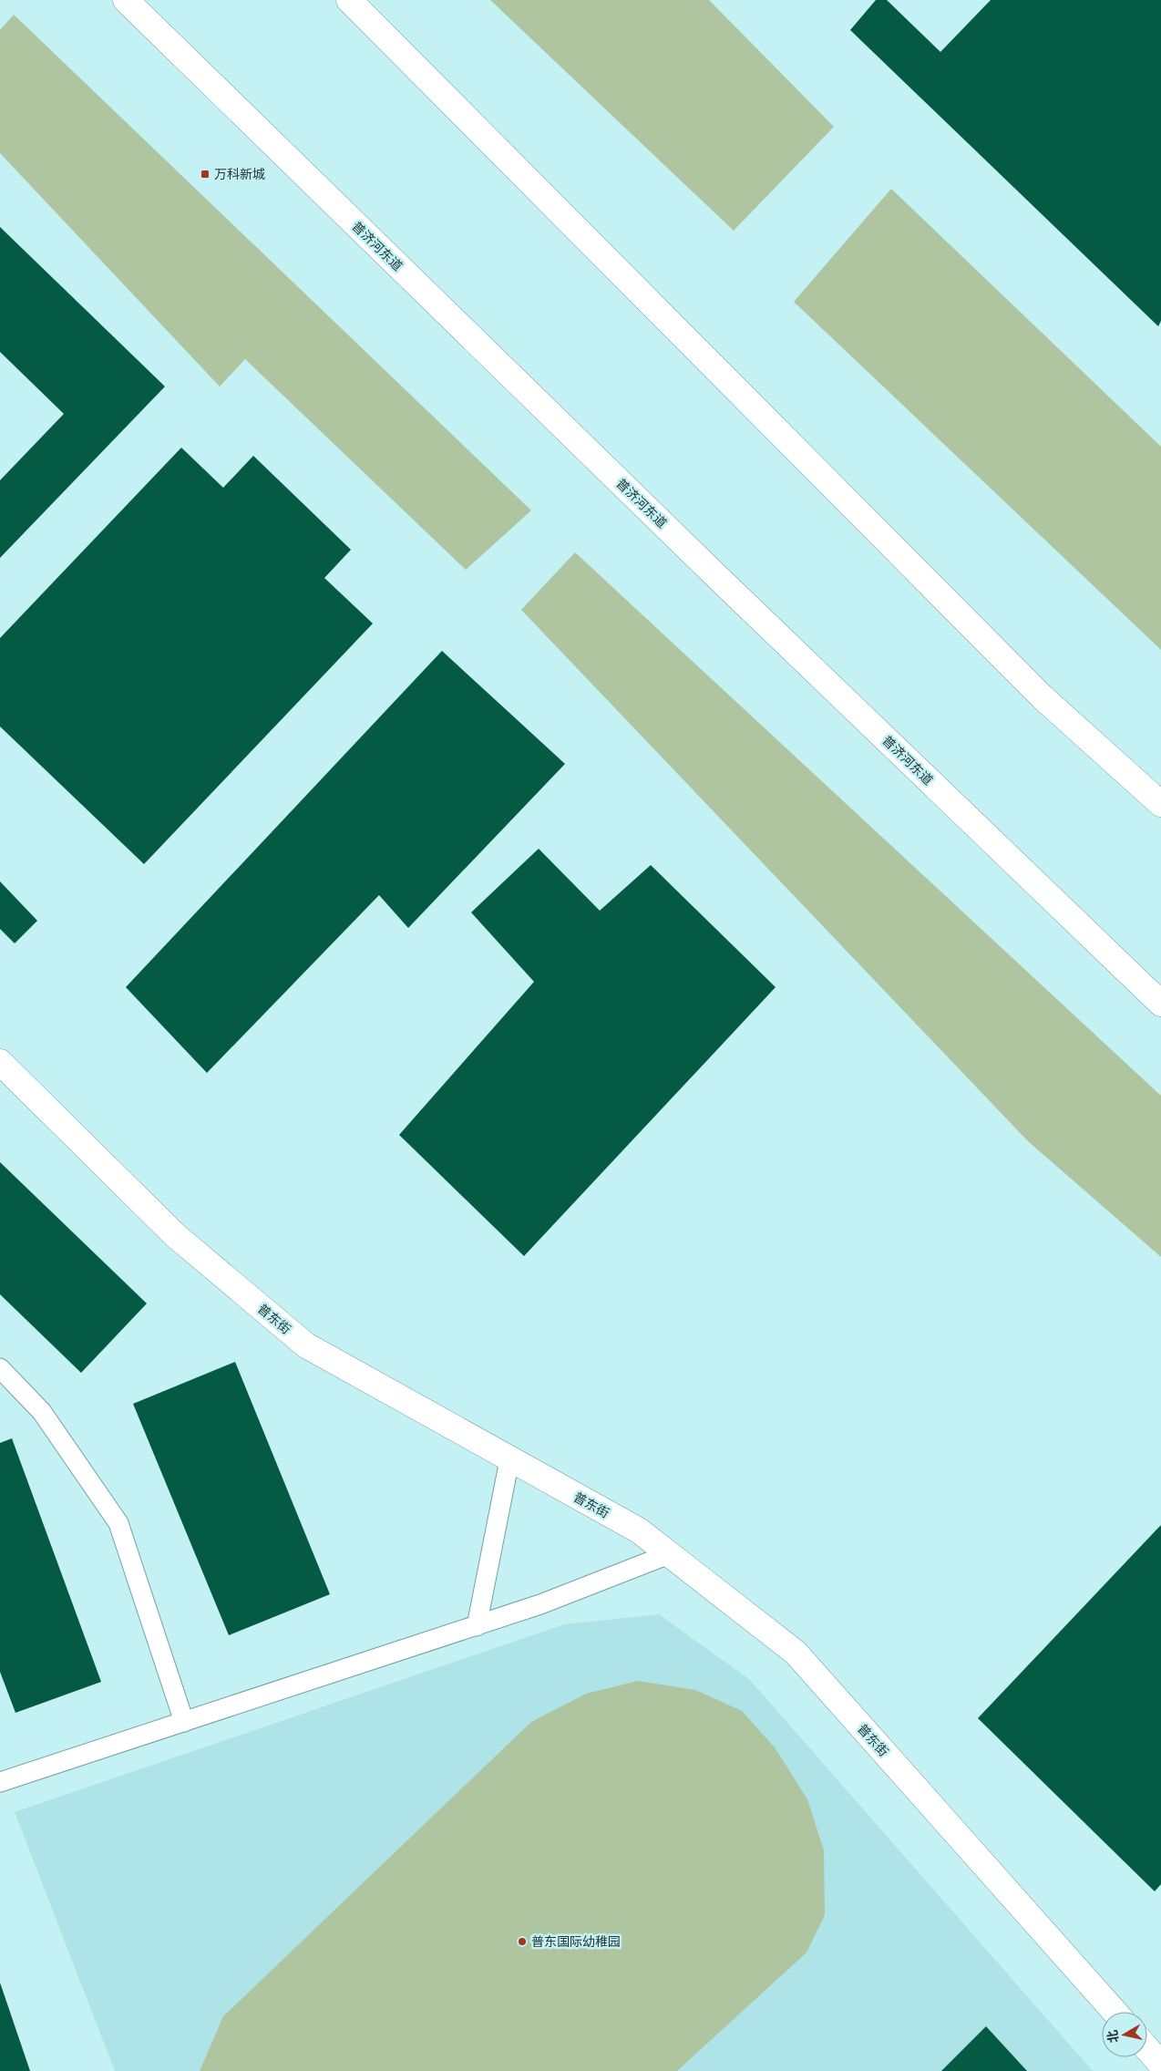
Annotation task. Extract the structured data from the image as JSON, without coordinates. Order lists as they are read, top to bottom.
{
  "streets": {
    "main road": ["普济河东道", "普东街"]
  },
  "places": {
    "transit": ["万科新城"],
    "other": ["普东国际幼稚园"]
  },
  "north": "left"
}
